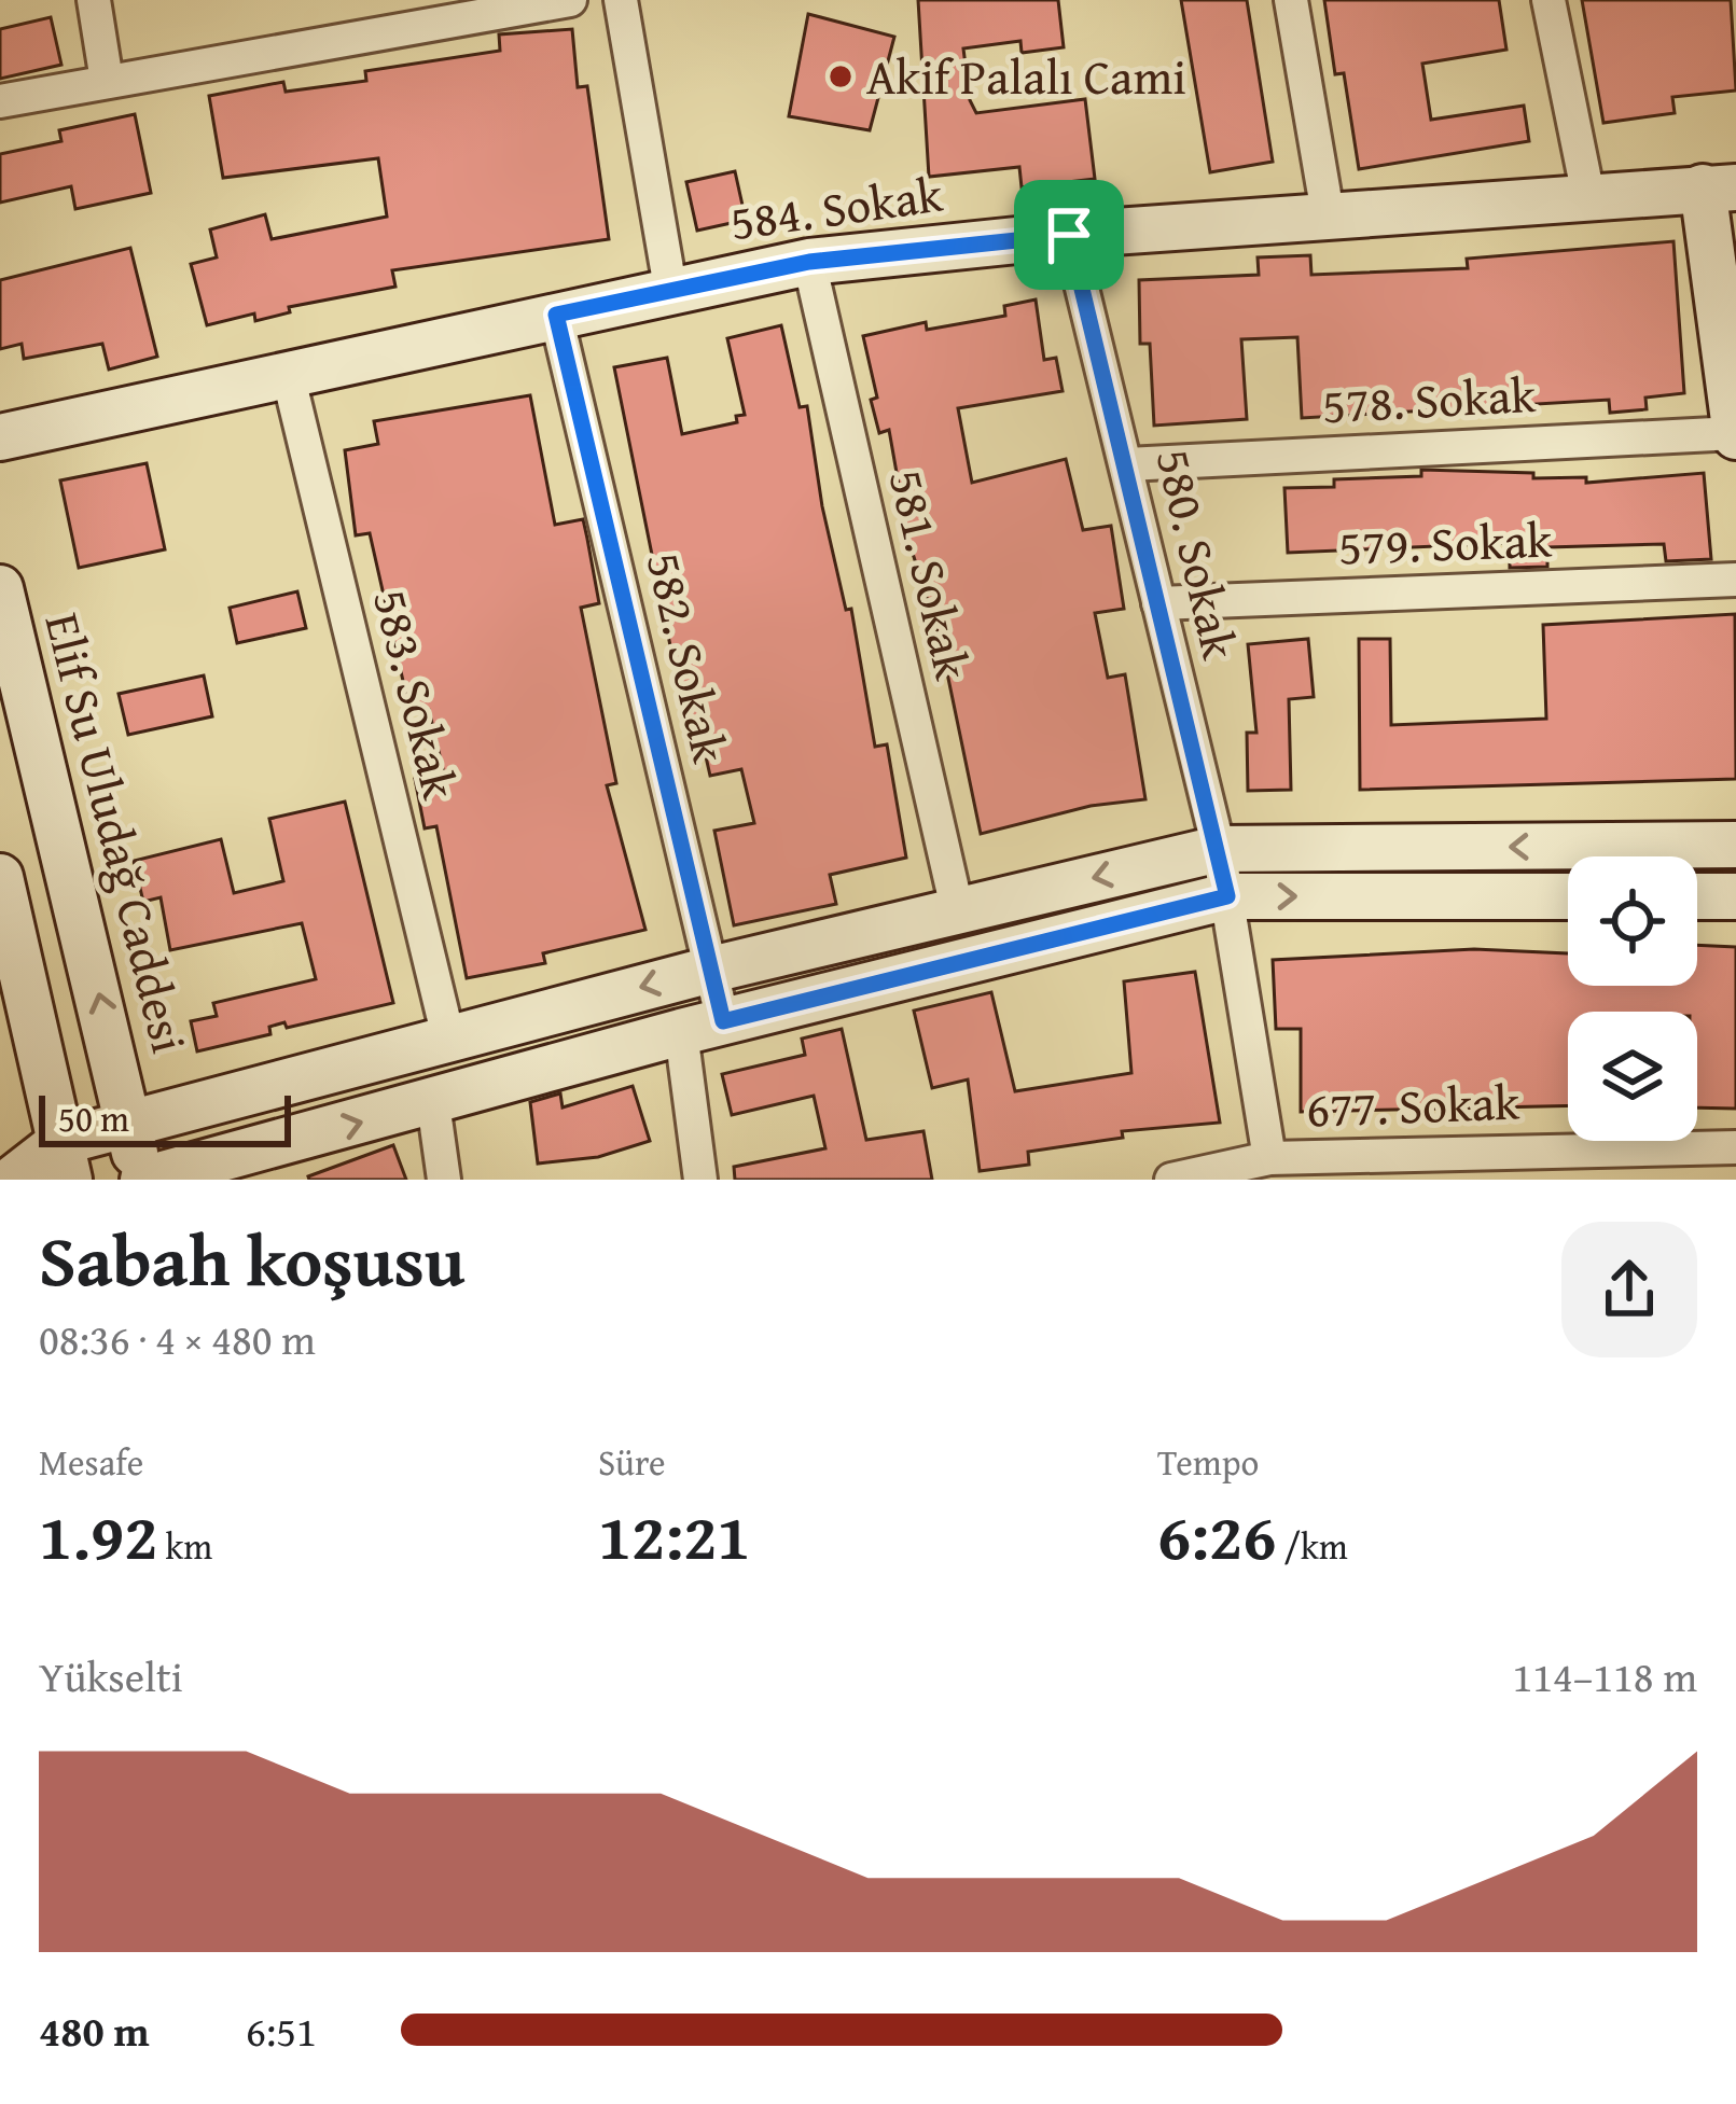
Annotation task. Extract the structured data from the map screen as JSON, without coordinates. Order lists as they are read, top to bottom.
{
  "streets": {
    "street": [
      "584. Sokak",
      "578. Sokak",
      "579. Sokak",
      "580. Sokak",
      "581. Sokak",
      "582. Sokak",
      "583. Sokak",
      "Elif Su Uludağ Caddesi",
      "677. Sokak"
    ]
  },
  "crossings": [
    ["584. Sokak", "580. Sokak"],
    ["584. Sokak", "581. Sokak"],
    ["584. Sokak", "582. Sokak"],
    ["584. Sokak", "583. Sokak"],
    ["578. Sokak", "580. Sokak"],
    ["579. Sokak", "580. Sokak"],
    ["580. Sokak", "677. Sokak"]
  ],
  "places": ["Akif Palalı Cami"],
  "scale_bar": "50 m",
  "page": {
    "scale": "50 m",
    "heading": ["Sabah koşusu", "08:36 · 4 × 480 m"],
    "stats": [
      ["Mesafe", "1.92 km"],
      ["Süre", "12:21"],
      ["Tempo", "6:26 /km"]
    ],
    "chart": ["Yükselti", "114–118 m"],
    "list": [
      {
        "name": "480 m",
        "note": "6:51"
      }
    ]
  }
}
